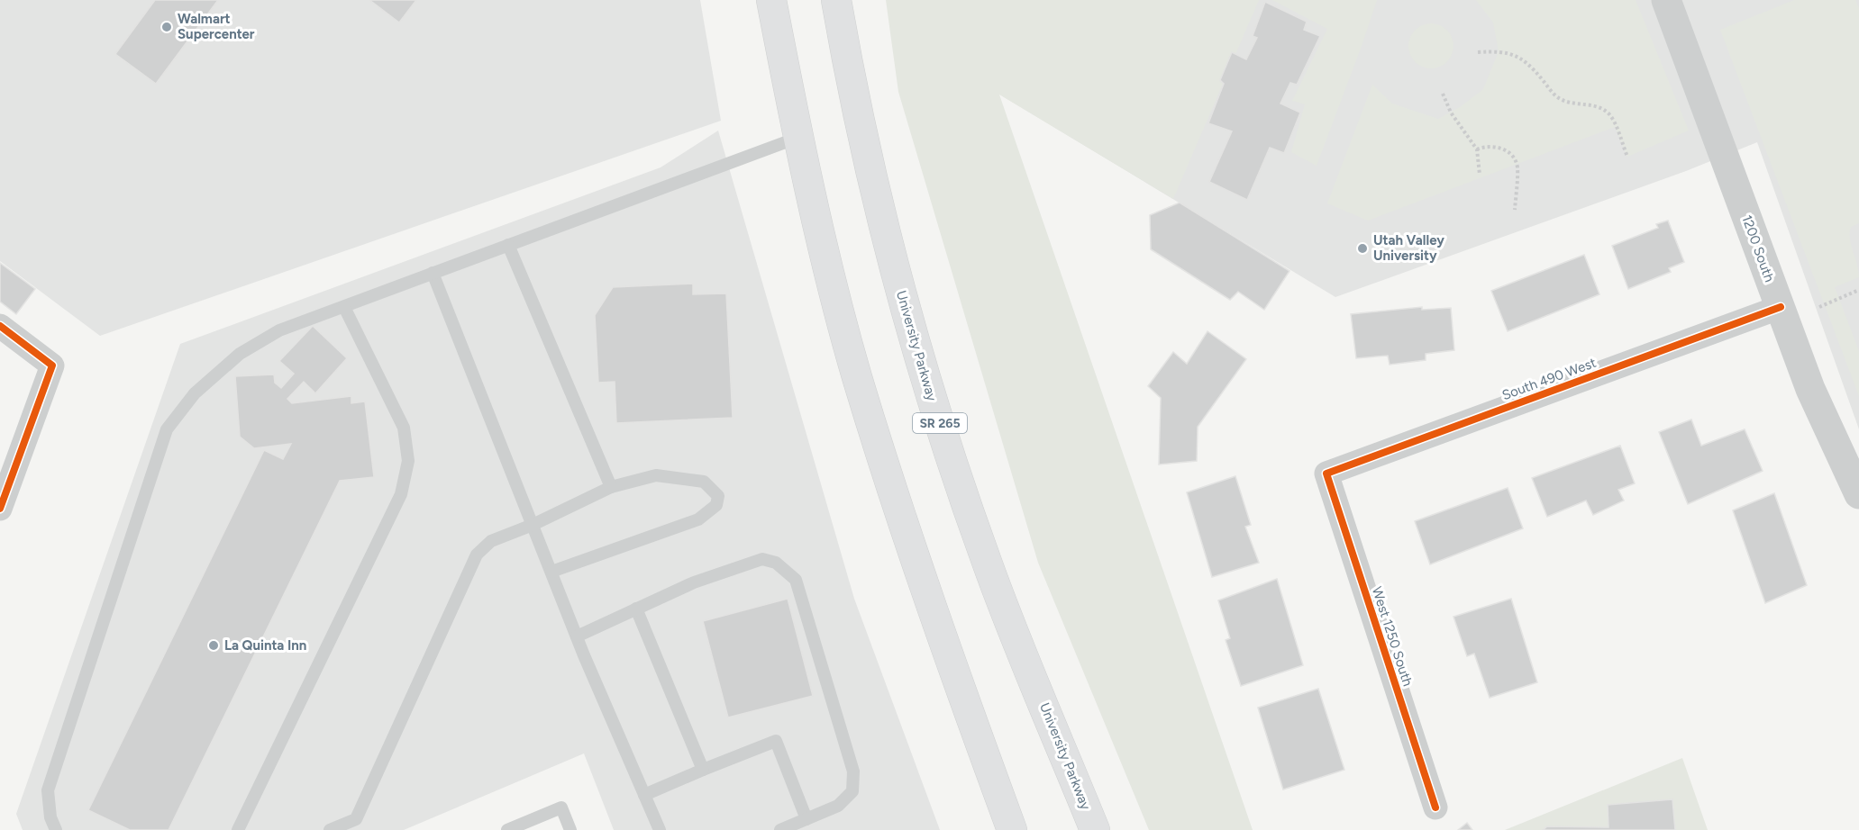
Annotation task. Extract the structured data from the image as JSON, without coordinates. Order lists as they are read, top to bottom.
{
  "streets": {
    "main road": ["University Parkway", "SR 265"],
    "street": ["1200 South", "South 490 West", "West 1250 South"]
  },
  "crossings": [
    ["1200 South", "South 490 West"],
    ["South 490 West", "West 1250 South"]
  ],
  "places": ["Walmart Supercenter", "Utah Valley University", "La Quinta Inn"]
}
